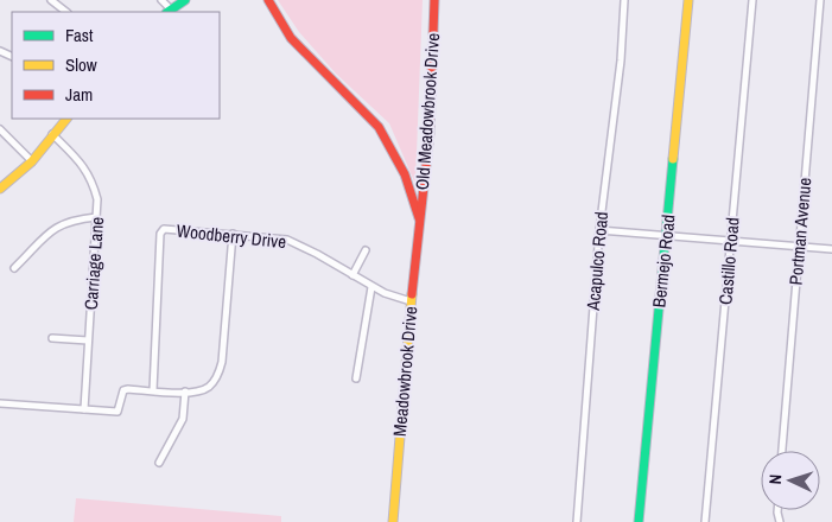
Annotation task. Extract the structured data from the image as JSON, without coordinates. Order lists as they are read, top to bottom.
{
  "streets": {
    "street": [
      "Old Meadowbrook Drive",
      "Portman Avenue",
      "Woodberry Drive",
      "Acapulco Road",
      "Bermejo Road",
      "Castillo Road",
      "Carriage Lane",
      "Meadowbrook Drive"
    ]
  },
  "crossings": [
    ["Old Meadowbrook Drive", "Meadowbrook Drive"],
    ["Woodberry Drive", "Meadowbrook Drive"]
  ],
  "legend": ["Fast", "Slow", "Jam"],
  "north": "left"
}
